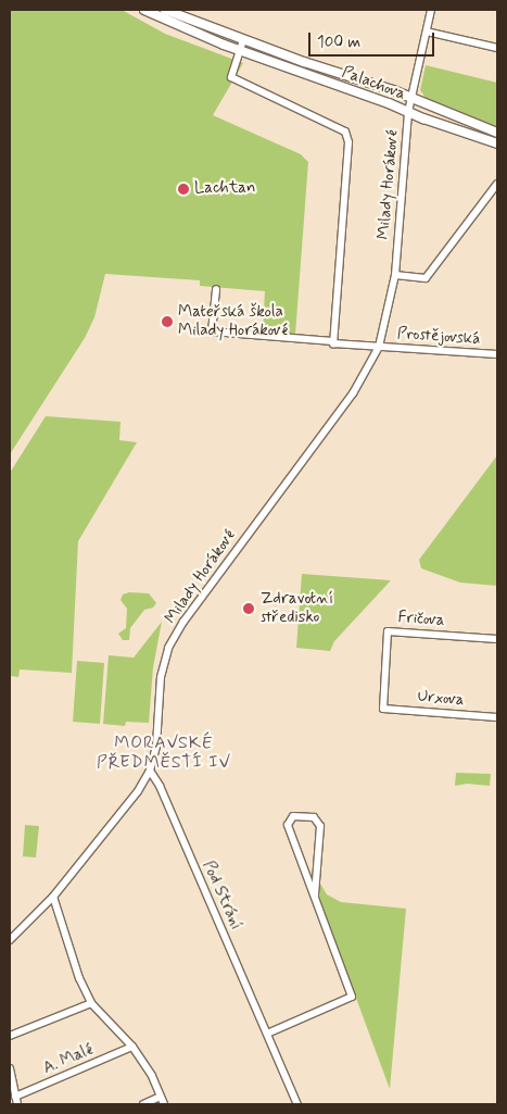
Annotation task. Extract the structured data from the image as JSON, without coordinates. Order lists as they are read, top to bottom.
{
  "streets": {
    "street": [
      "Palachova",
      "Milady Horákové",
      "Prostějovská",
      "Fričova",
      "Urxova",
      "Pod Strání",
      "A. Malé"
    ]
  },
  "crossings": [
    ["Palachova", "Milady Horákové"],
    ["Milady Horákové", "Prostějovská"],
    ["Milady Horákové", "Pod Strání"],
    ["Fričova", "Urxova"]
  ],
  "districts": ["MORAVSKÉ PŘEDMĚSTÍ IV"],
  "places": ["Lachtan", "Mateřská škola Milady Horákové", "Zdravotní středisko"],
  "scale_bar": "100 m"
}
